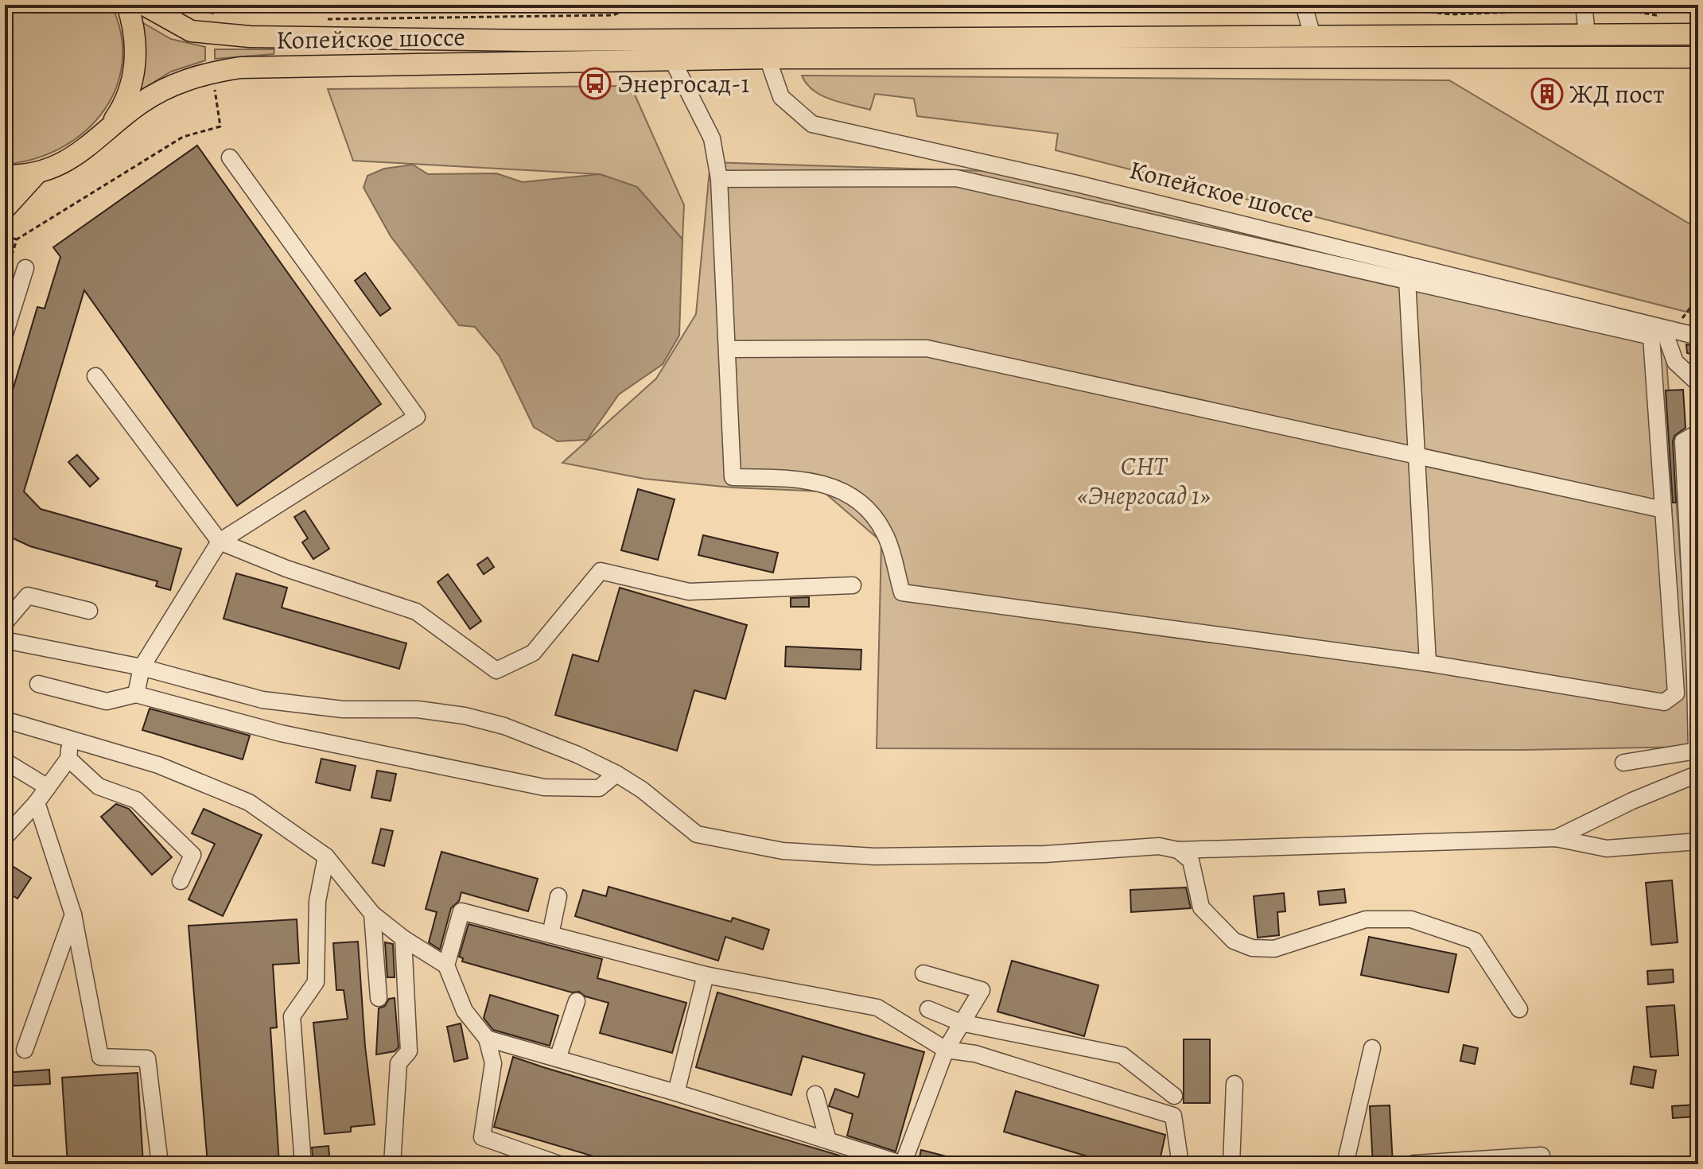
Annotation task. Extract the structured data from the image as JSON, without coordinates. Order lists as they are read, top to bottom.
{
  "streets": {
    "main road": ["Копейское шоссе"]
  },
  "parks": ["СНТ «Энергосад 1»"],
  "places": {
    "bus stop": ["Энергосад-1"],
    "building": ["ЖД пост"]
  }
}
